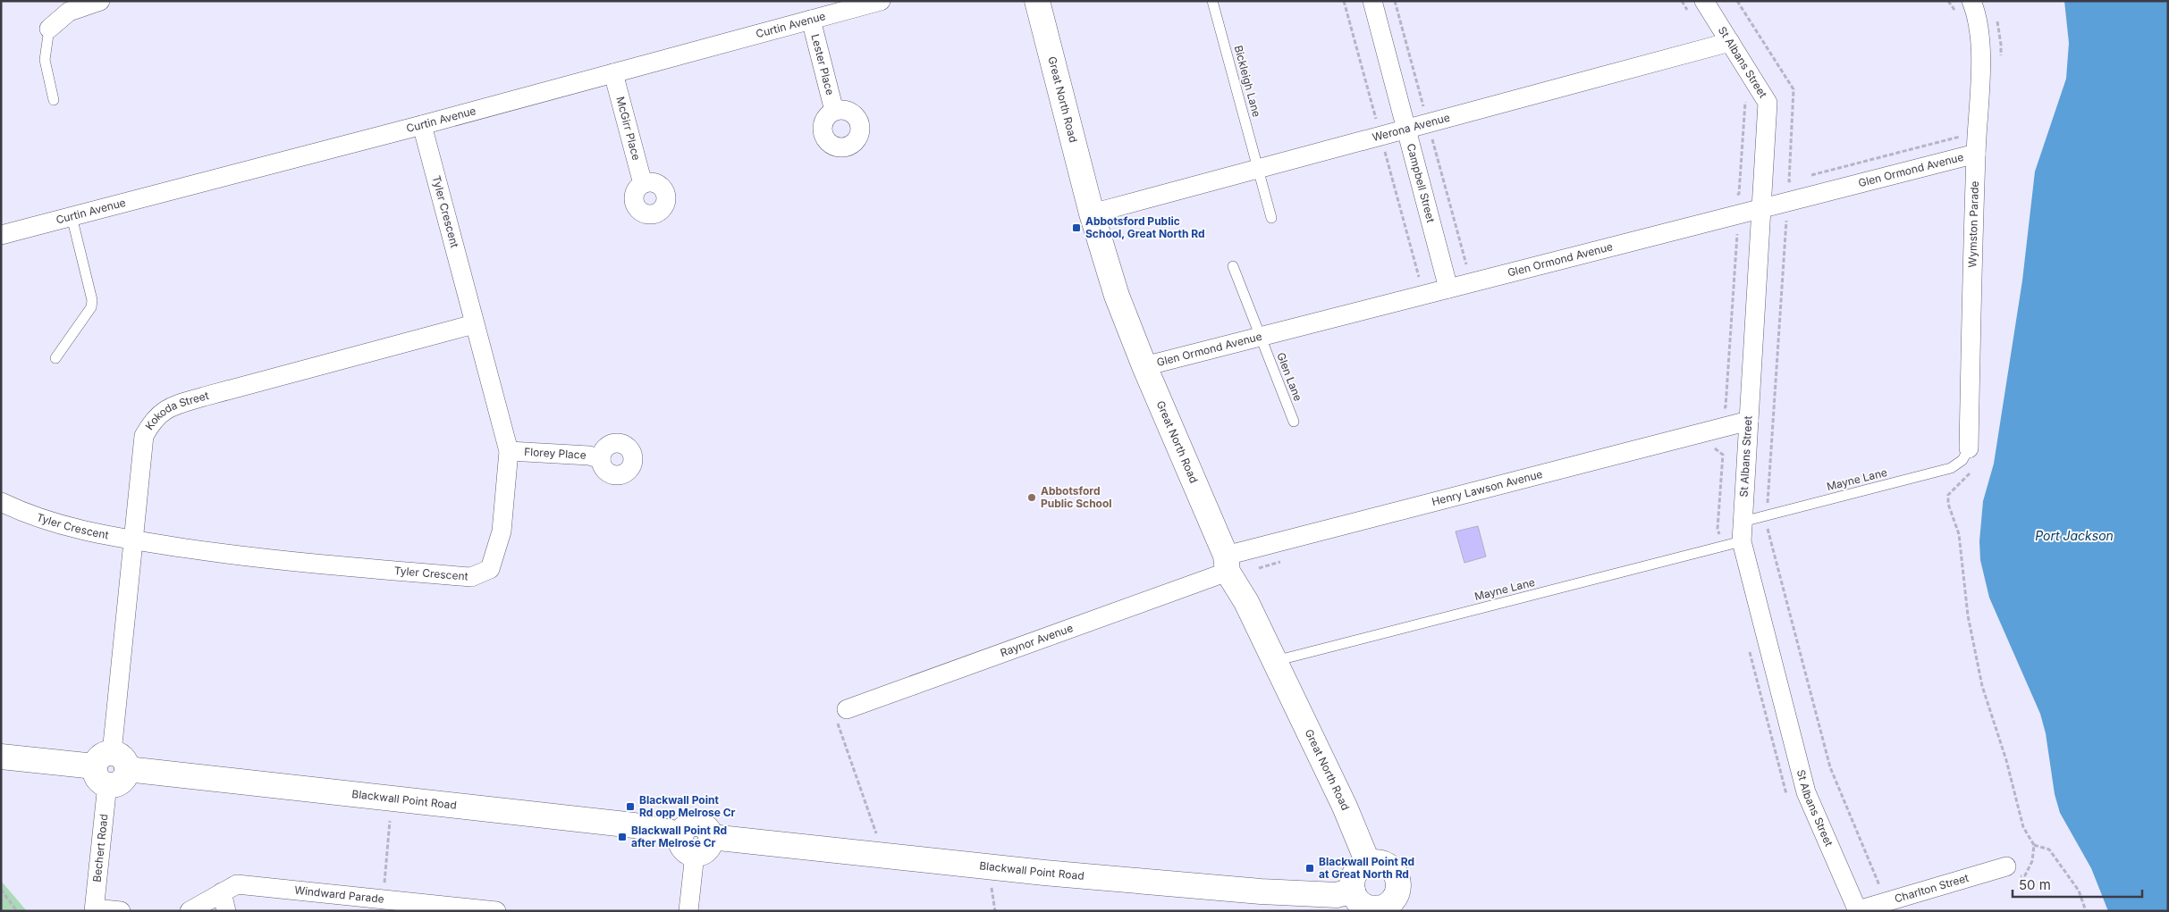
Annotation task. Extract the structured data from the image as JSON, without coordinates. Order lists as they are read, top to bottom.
{
  "streets": {
    "street": [
      "Curtin Avenue",
      "St Albans Street",
      "Lester Place",
      "Great North Road",
      "McGirr Place",
      "Werona Avenue",
      "Glen Ormond Avenue",
      "Campbell Street",
      "Tyler Crescent",
      "Wymston Parade",
      "Kokoda Street",
      "Florey Place",
      "Henry Lawson Avenue",
      "Raynor Avenue",
      "Blackwall Point Road",
      "Bechert Road",
      "Charlton Street",
      "Windward Parade"
    ],
    "lane": ["Bickleigh Lane", "Glen Lane", "Mayne Lane"]
  },
  "crossings": [
    ["Curtin Avenue", "Lester Place"],
    ["Curtin Avenue", "McGirr Place"],
    ["Curtin Avenue", "Tyler Crescent"],
    ["St Albans Street", "Werona Avenue"],
    ["St Albans Street", "Glen Ormond Avenue"],
    ["St Albans Street", "Mayne Lane"],
    ["St Albans Street", "Henry Lawson Avenue"],
    ["St Albans Street", "Charlton Street"],
    ["Bickleigh Lane", "Werona Avenue"],
    ["Great North Road", "Werona Avenue"],
    ["Great North Road", "Glen Ormond Avenue"],
    ["Great North Road", "Mayne Lane"],
    ["Great North Road", "Henry Lawson Avenue"],
    ["Great North Road", "Raynor Avenue"],
    ["Great North Road", "Blackwall Point Road"],
    ["Werona Avenue", "Campbell Street"],
    ["Glen Ormond Avenue", "Campbell Street"],
    ["Glen Ormond Avenue", "Wymston Parade"],
    ["Glen Ormond Avenue", "Glen Lane"],
    ["Tyler Crescent", "Kokoda Street"],
    ["Tyler Crescent", "Florey Place"],
    ["Wymston Parade", "Mayne Lane"],
    ["Kokoda Street", "Blackwall Point Road"],
    ["Kokoda Street", "Bechert Road"],
    ["Henry Lawson Avenue", "Raynor Avenue"],
    ["Blackwall Point Road", "Bechert Road"]
  ],
  "water": ["Port Jackson"],
  "places": {
    "transit": [
      "Abbotsford Public School, Great North Rd",
      "Blackwall Point Rd opp Melrose Cr",
      "Blackwall Point Rd after Melrose Cr",
      "Blackwall Point Rd at Great North Rd"
    ],
    "other": ["Abbotsford Public School"]
  },
  "scale_bar": "50 m"
}
